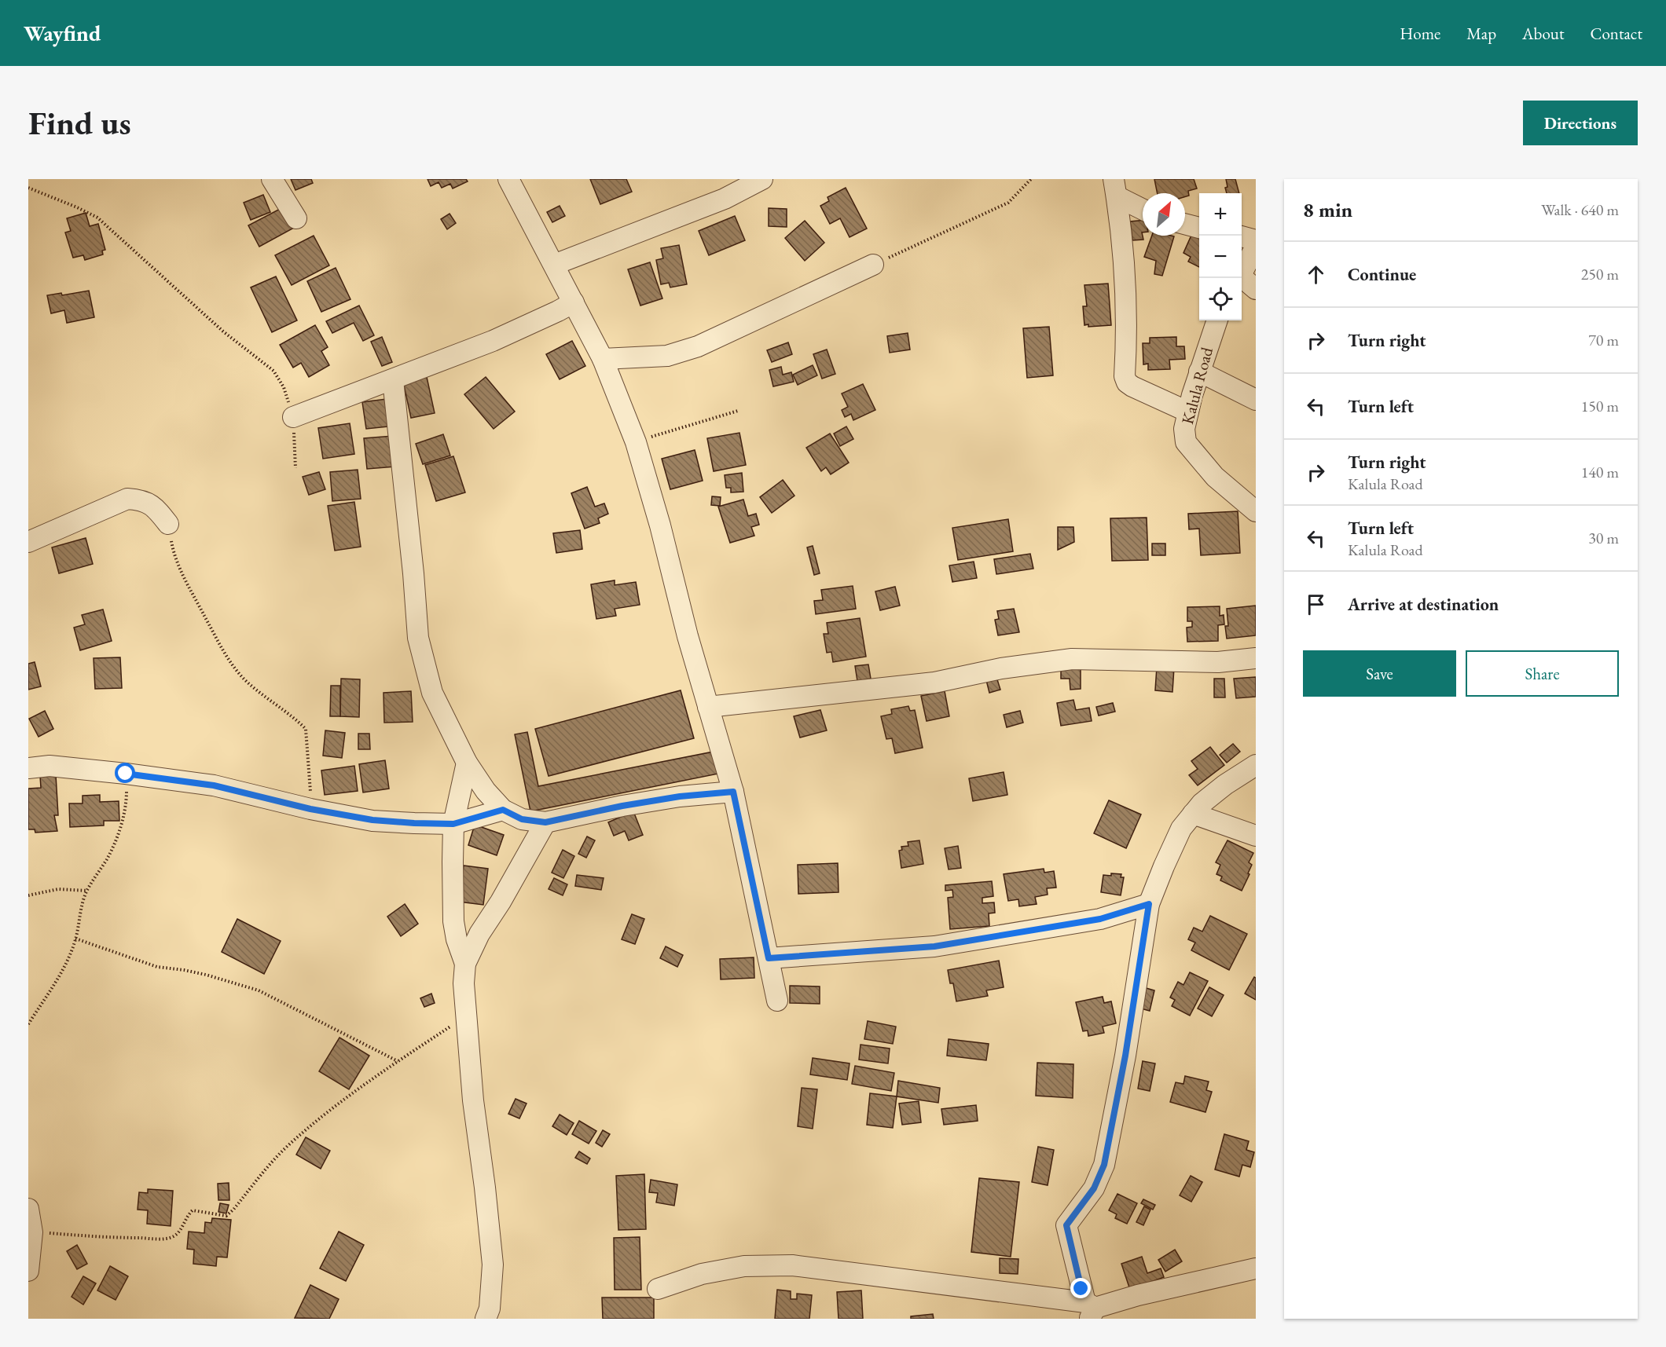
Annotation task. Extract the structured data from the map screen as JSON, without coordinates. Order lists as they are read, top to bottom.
{
  "streets": {
    "street": ["Kalula Road"]
  },
  "north": "top right",
  "page": {
    "header": "Wayfind",
    "nav": [
      "Home",
      "Map",
      "About",
      "Contact"
    ],
    "buttons": [
      "Directions",
      ["Save", "Share"]
    ],
    "title": "Find us",
    "heading": ["8 min", "Walk · 640 m"],
    "map_buttons": ["+", "−"],
    "list": [
      ["Continue", "250 m"],
      ["Turn right", "70 m"],
      ["Turn left", "150 m"],
      ["Turn right", "Kalula Road", "140 m"],
      ["Turn left", "Kalula Road", "30 m"],
      "Arrive at destination"
    ]
  }
}
